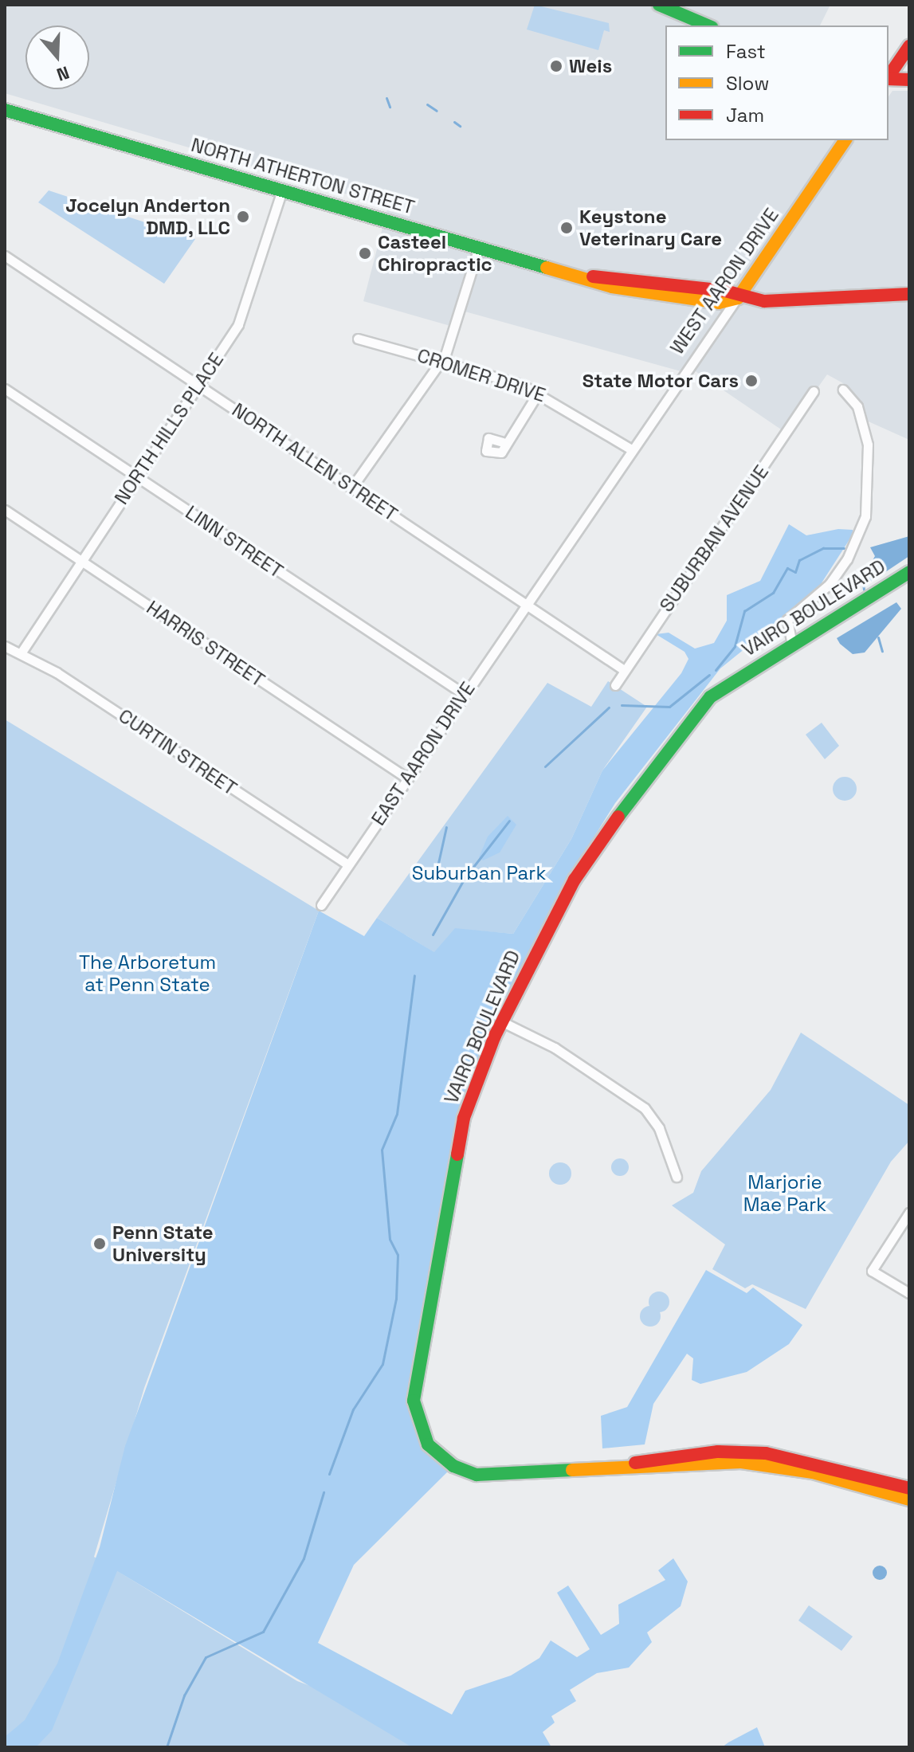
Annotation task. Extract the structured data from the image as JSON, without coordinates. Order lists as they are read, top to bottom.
{
  "streets": {
    "street": [
      "NORTH ATHERTON STREET",
      "WEST AARON DRIVE",
      "CROMER DRIVE",
      "NORTH HILLS PLACE",
      "NORTH ALLEN STREET",
      "SUBURBAN AVENUE",
      "LINN STREET",
      "VAIRO BOULEVARD",
      "HARRIS STREET",
      "CURTIN STREET",
      "EAST AARON DRIVE"
    ]
  },
  "crossings": [
    ["NORTH ATHERTON STREET", "WEST AARON DRIVE"],
    ["NORTH ATHERTON STREET", "NORTH HILLS PLACE"],
    ["WEST AARON DRIVE", "CROMER DRIVE"],
    ["WEST AARON DRIVE", "NORTH ALLEN STREET"],
    ["WEST AARON DRIVE", "EAST AARON DRIVE"],
    ["NORTH HILLS PLACE", "NORTH ALLEN STREET"],
    ["NORTH HILLS PLACE", "LINN STREET"],
    ["NORTH HILLS PLACE", "HARRIS STREET"],
    ["NORTH HILLS PLACE", "CURTIN STREET"],
    ["NORTH ALLEN STREET", "SUBURBAN AVENUE"],
    ["NORTH ALLEN STREET", "EAST AARON DRIVE"],
    ["LINN STREET", "EAST AARON DRIVE"],
    ["HARRIS STREET", "EAST AARON DRIVE"],
    ["CURTIN STREET", "EAST AARON DRIVE"]
  ],
  "parks": ["Suburban Park", "The Arboretum at Penn State", "Marjorie Mae Park"],
  "places": [
    "Weis",
    "Jocelyn Anderton DMD, LLC",
    "Keystone Veterinary Care",
    "Casteel Chiropractic",
    "State Motor Cars",
    "Penn State University"
  ],
  "legend": ["Fast", "Slow", "Jam"],
  "north": "bottom"
}
